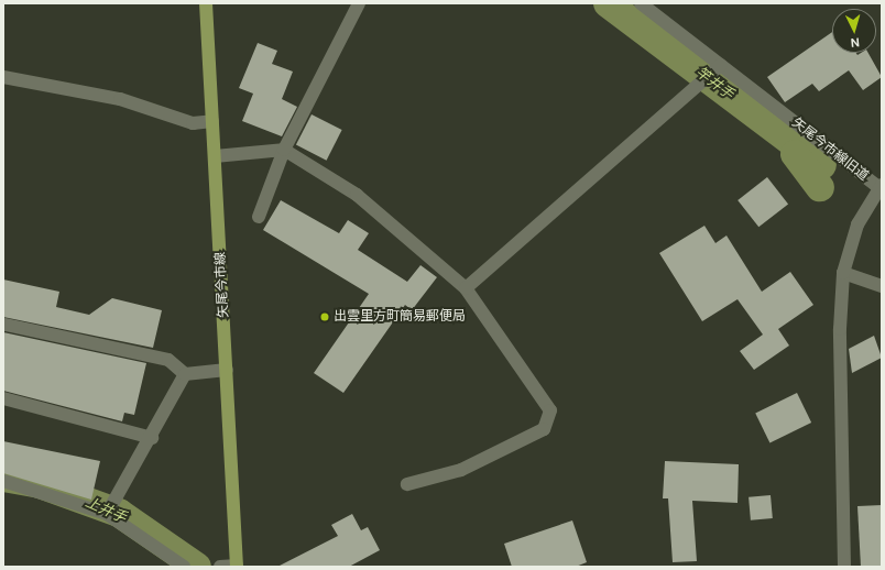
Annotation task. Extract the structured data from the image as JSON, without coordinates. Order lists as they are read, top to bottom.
{
  "streets": {
    "main road": ["矢尾今市線"],
    "street": ["矢尾今市線旧道"]
  },
  "water": ["竿井手", "上井手"],
  "places": ["出雲里方町簡易郵便局"],
  "north": "bottom"
}
